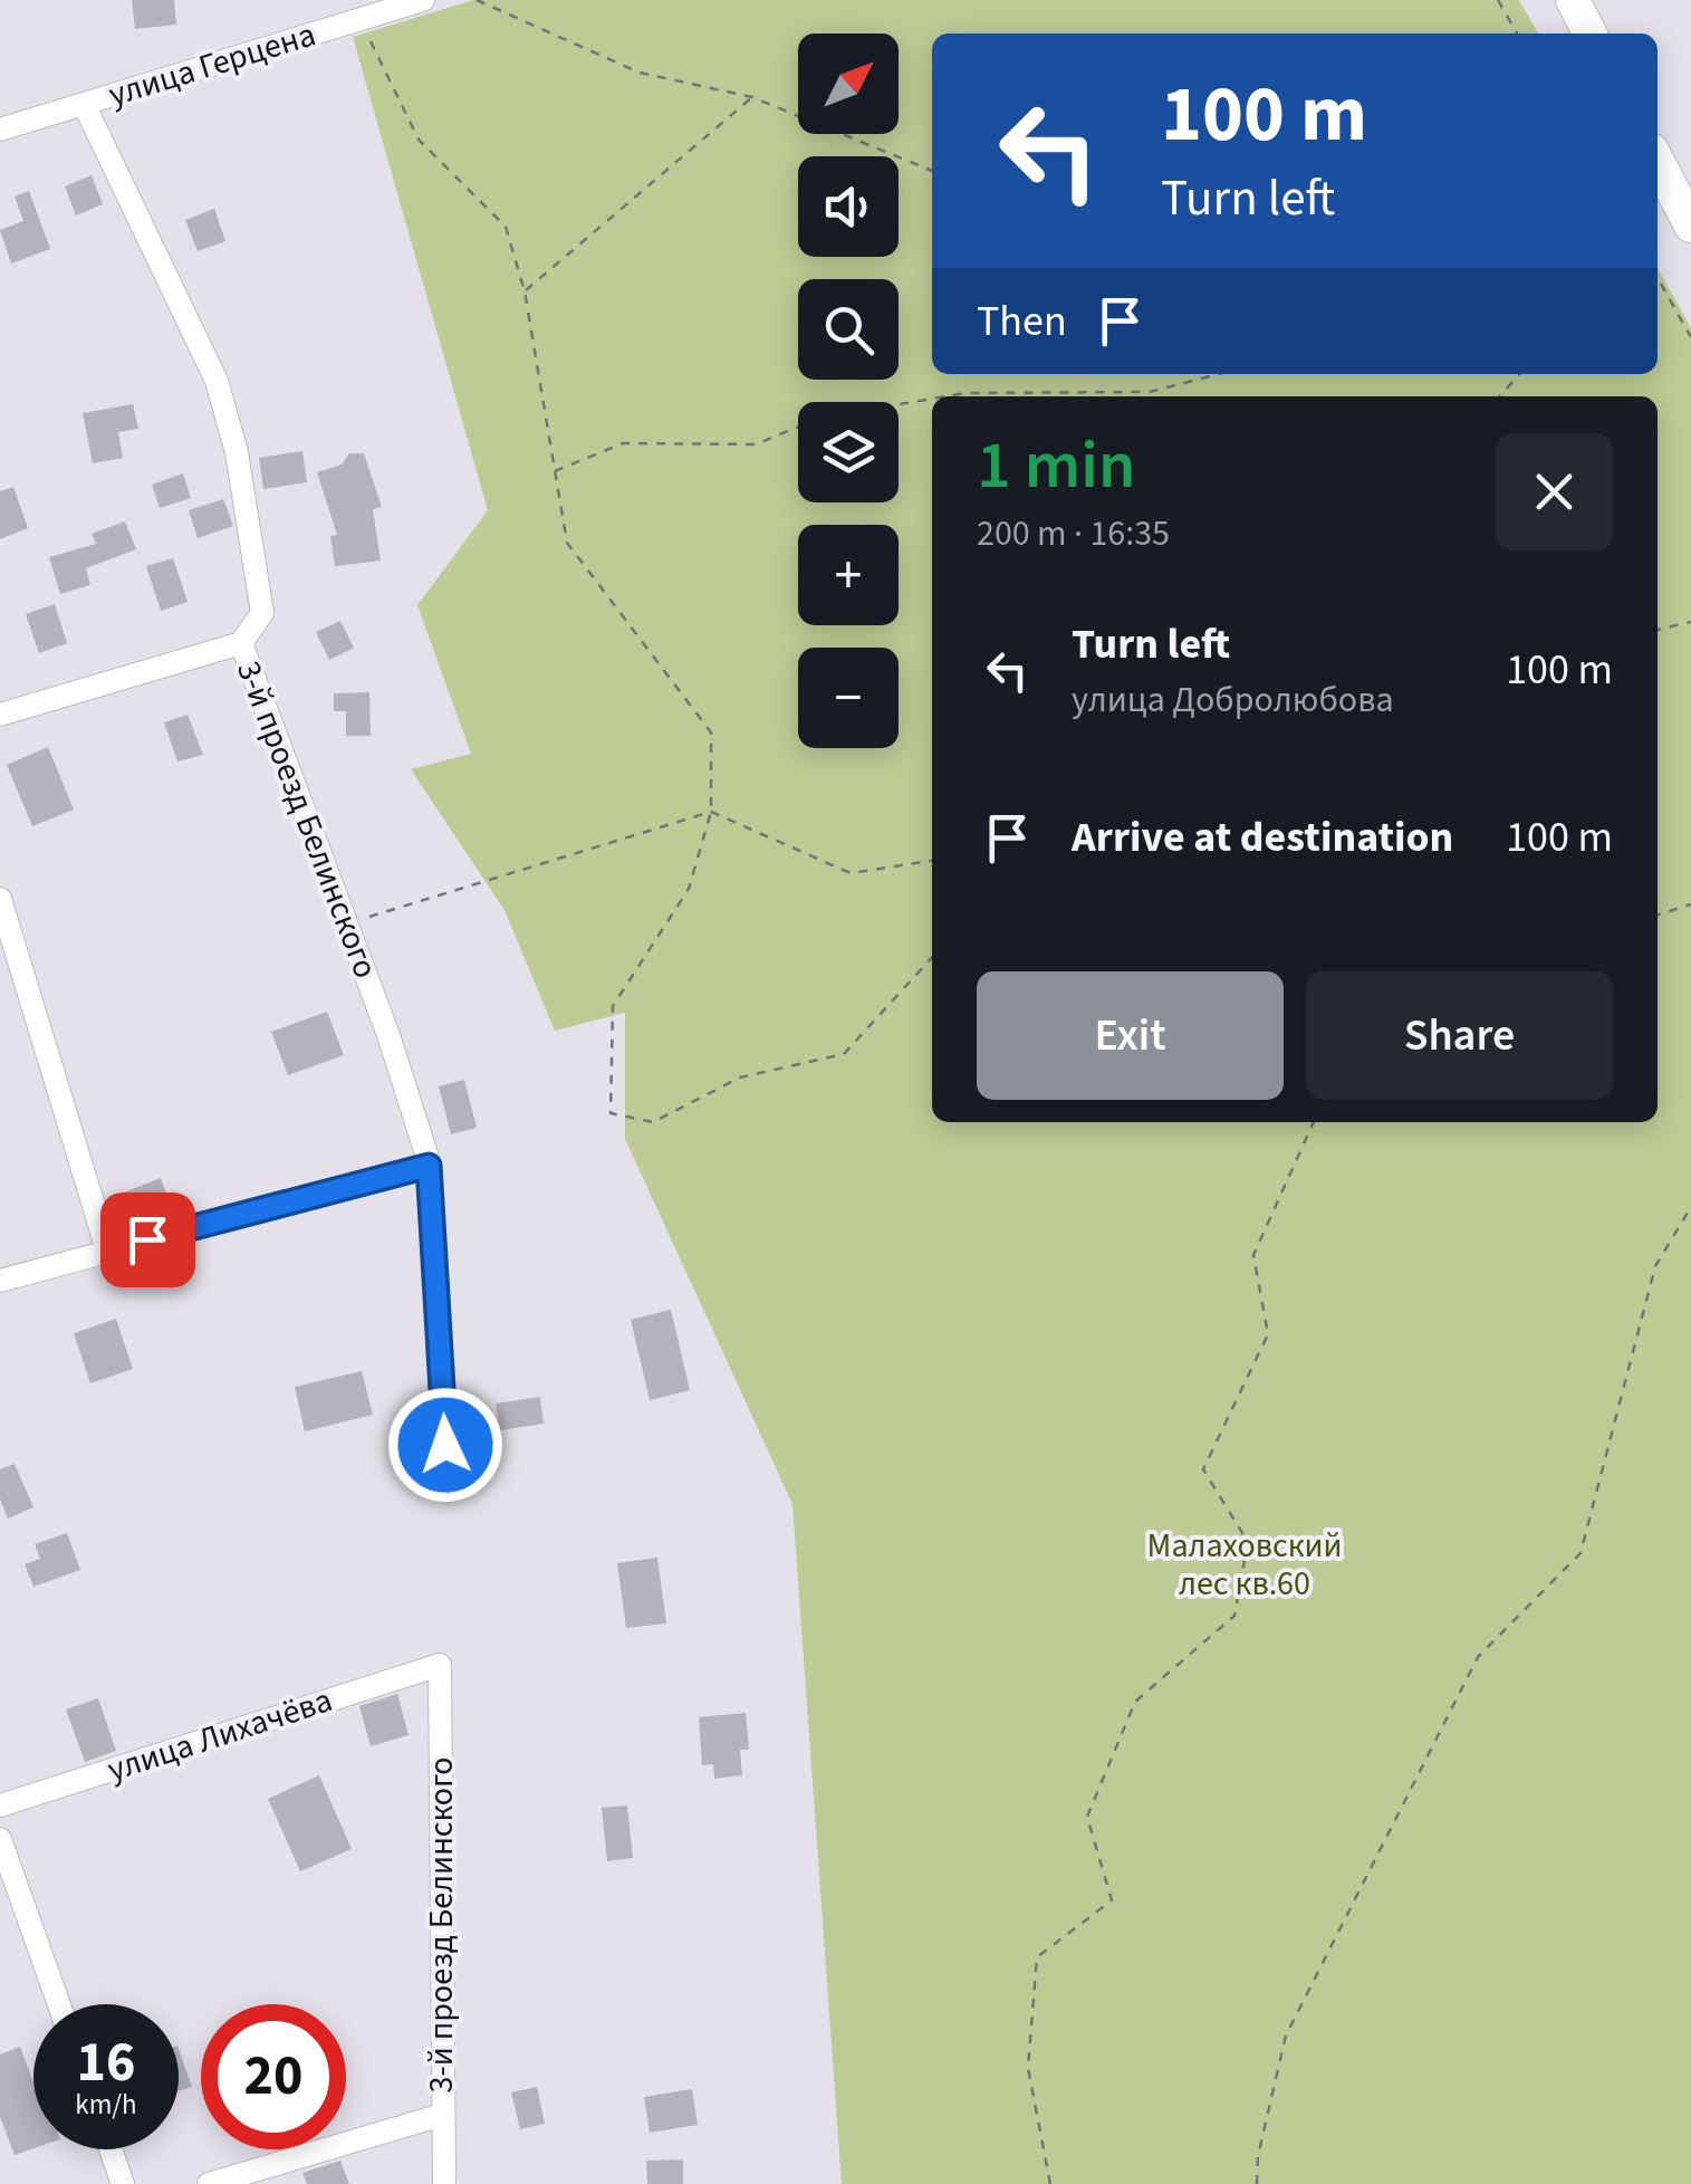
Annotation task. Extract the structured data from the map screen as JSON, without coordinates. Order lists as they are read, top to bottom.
{
  "streets": {
    "street": ["улица Герцена", "3-й проезд Белинского", "улица Лихачёва"]
  },
  "crossings": [
    ["улица Герцена", "3-й проезд Белинского"],
    ["3-й проезд Белинского", "улица Лихачёва"]
  ],
  "parks": ["Малаховский лес кв.60"],
  "north": "top right",
  "page": {
    "map_buttons": ["+", "−"],
    "turn": ["100 m", "Turn left"],
    "then": "Then",
    "heading": ["1 min", "200 m · 16:35"],
    "list": [
      {
        "name": "Turn left",
        "note": "улица Добролюбова",
        "value": "100 m"
      },
      {
        "name": "Arrive at destination",
        "value": "100 m"
      }
    ],
    "buttons": ["Exit", "Share"],
    "speed": "16 km/h",
    "limit": "20"
  }
}
